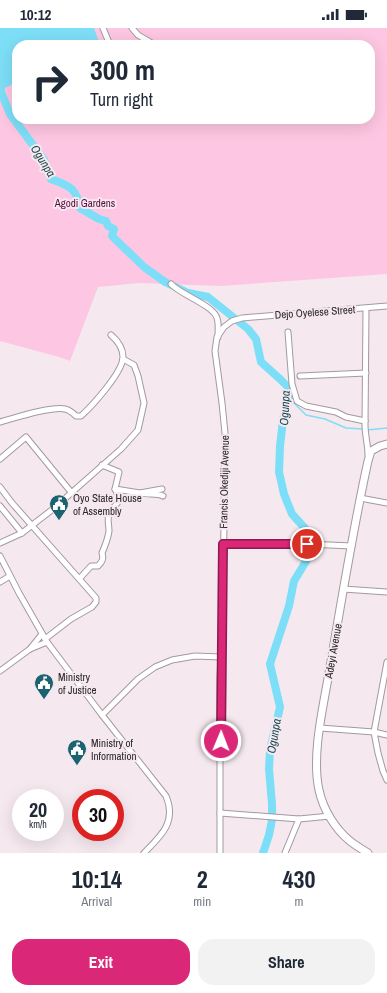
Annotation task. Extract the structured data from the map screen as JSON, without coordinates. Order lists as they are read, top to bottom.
{
  "streets": {
    "street": ["Dejo Oyelese Street", "Francis Okediji Avenue", "Adeyi Avenue"]
  },
  "crossings": [
    ["Dejo Oyelese Street", "Francis Okediji Avenue"]
  ],
  "water": ["Ogunpa"],
  "parks": ["Agodi Gardens"],
  "places": {
    "public building": ["Oyo State House of Assembly", "Ministry of Justice", "Ministry of Information"]
  },
  "page": {
    "status": "10:12",
    "turn": ["300 m", "Turn right"],
    "speed": "20 km/h",
    "limit": "30",
    "eta": [
      "10:14",
      "Arrival",
      "2",
      "min",
      "430",
      "m"
    ],
    "buttons": ["Exit", "Share"]
  }
}
